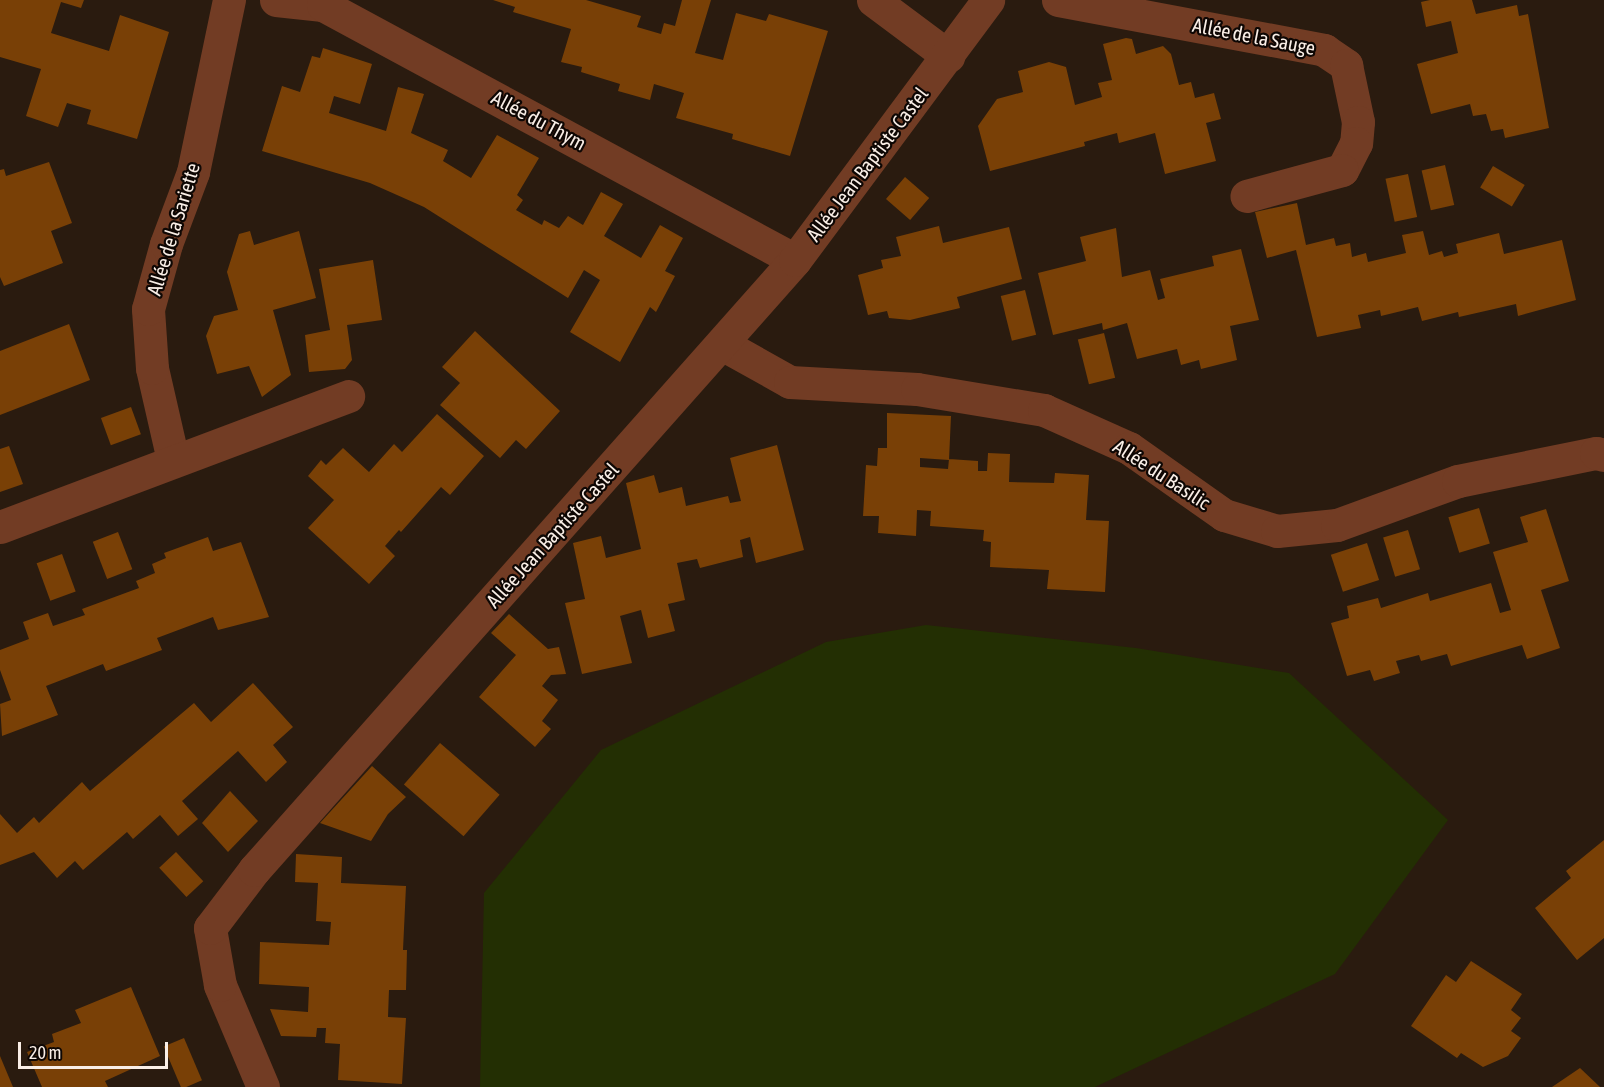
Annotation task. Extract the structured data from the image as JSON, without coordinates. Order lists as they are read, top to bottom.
{
  "streets": {
    "street": [
      "Allée de la Sauge",
      "Allée du Thym",
      "Allée Jean Baptiste Castel",
      "Allée de la Sariette",
      "Allée du Basilic"
    ]
  },
  "crossings": [
    ["Allée du Thym", "Allée Jean Baptiste Castel"],
    ["Allée Jean Baptiste Castel", "Allée du Basilic"]
  ],
  "scale_bar": "20 m"
}
